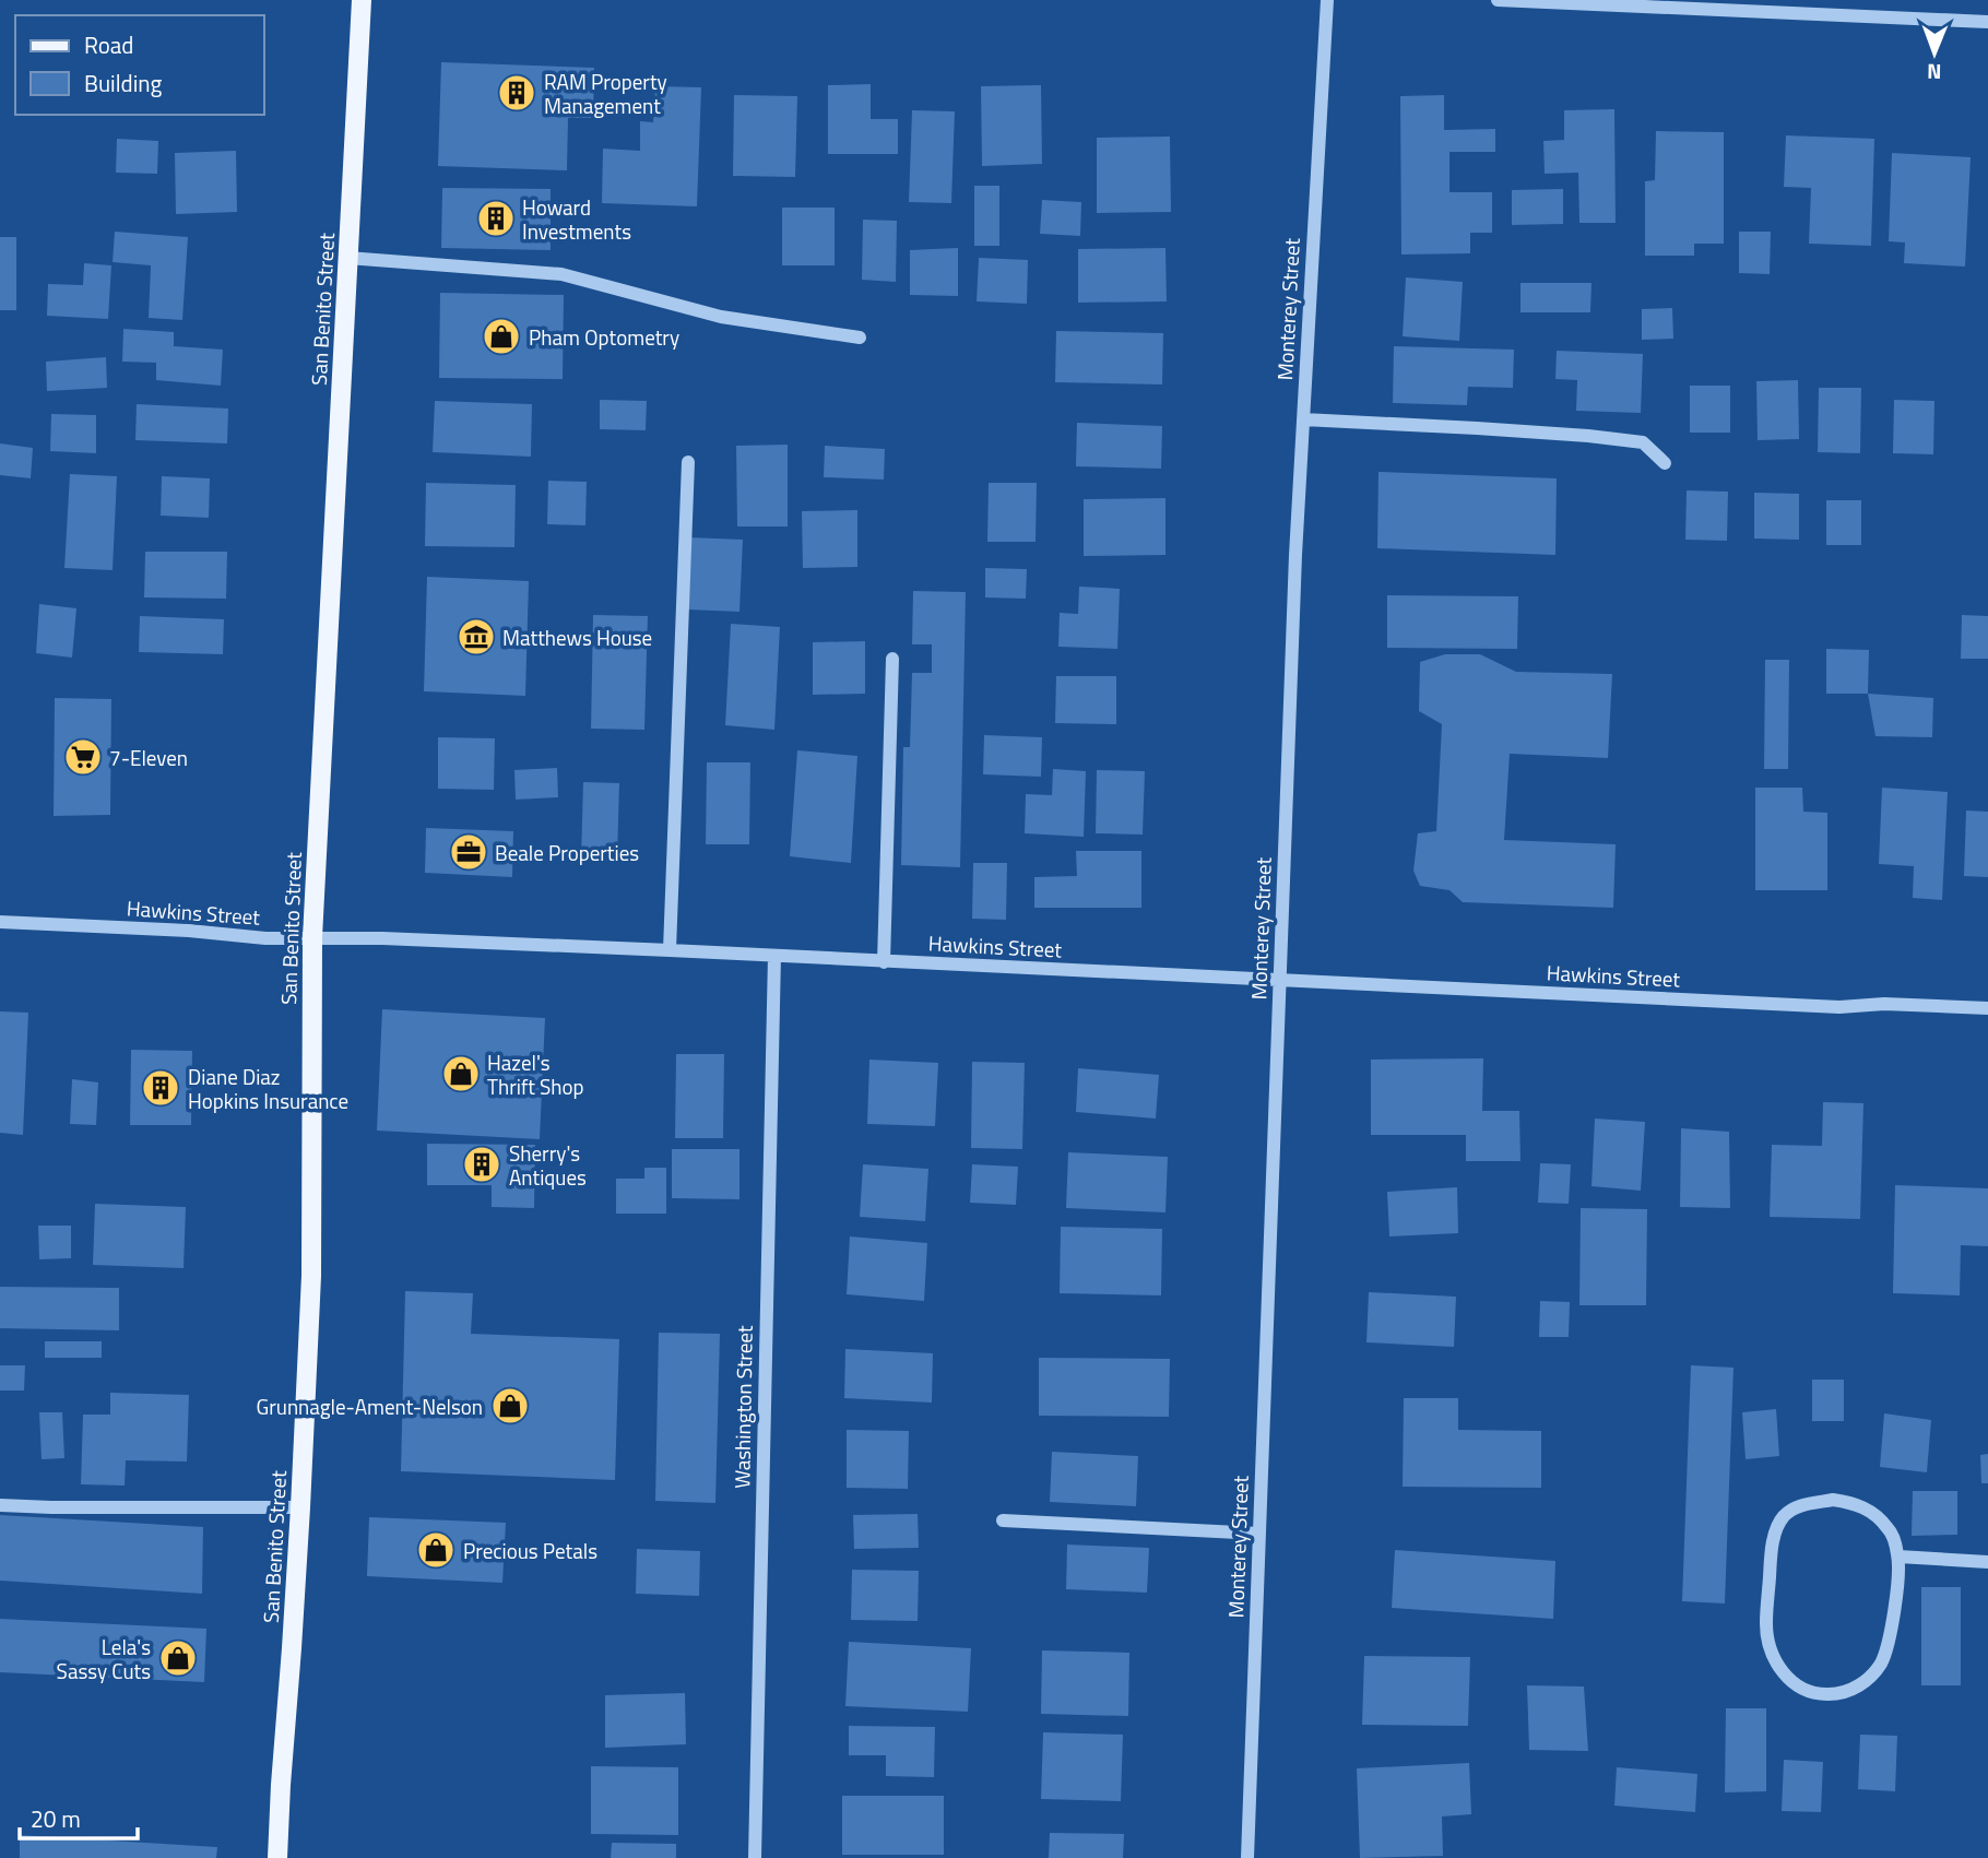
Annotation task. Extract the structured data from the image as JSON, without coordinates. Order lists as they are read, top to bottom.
{
  "streets": {
    "main road": ["San Benito Street"],
    "street": ["Monterey Street", "Hawkins Street", "Washington Street"]
  },
  "crossings": [
    ["San Benito Street", "Hawkins Street"],
    ["Monterey Street", "Hawkins Street"],
    ["Hawkins Street", "Washington Street"]
  ],
  "places": {
    "building": [
      "RAM Property Management",
      "Howard Investments",
      "Diane Diaz Hopkins Insurance",
      "Sherry's Antiques"
    ],
    "shop": [
      "Pham Optometry",
      "Hazel's Thrift Shop",
      "Grunnagle-Ament-Nelson",
      "Precious Petals",
      "Lela's Sassy Cuts"
    ],
    "museum": ["Matthews House"],
    "supermarket": ["7-Eleven"],
    "office": ["Beale Properties"]
  },
  "legend": ["Road", "Building"],
  "scale_bar": "20 m",
  "north": "bottom"
}
